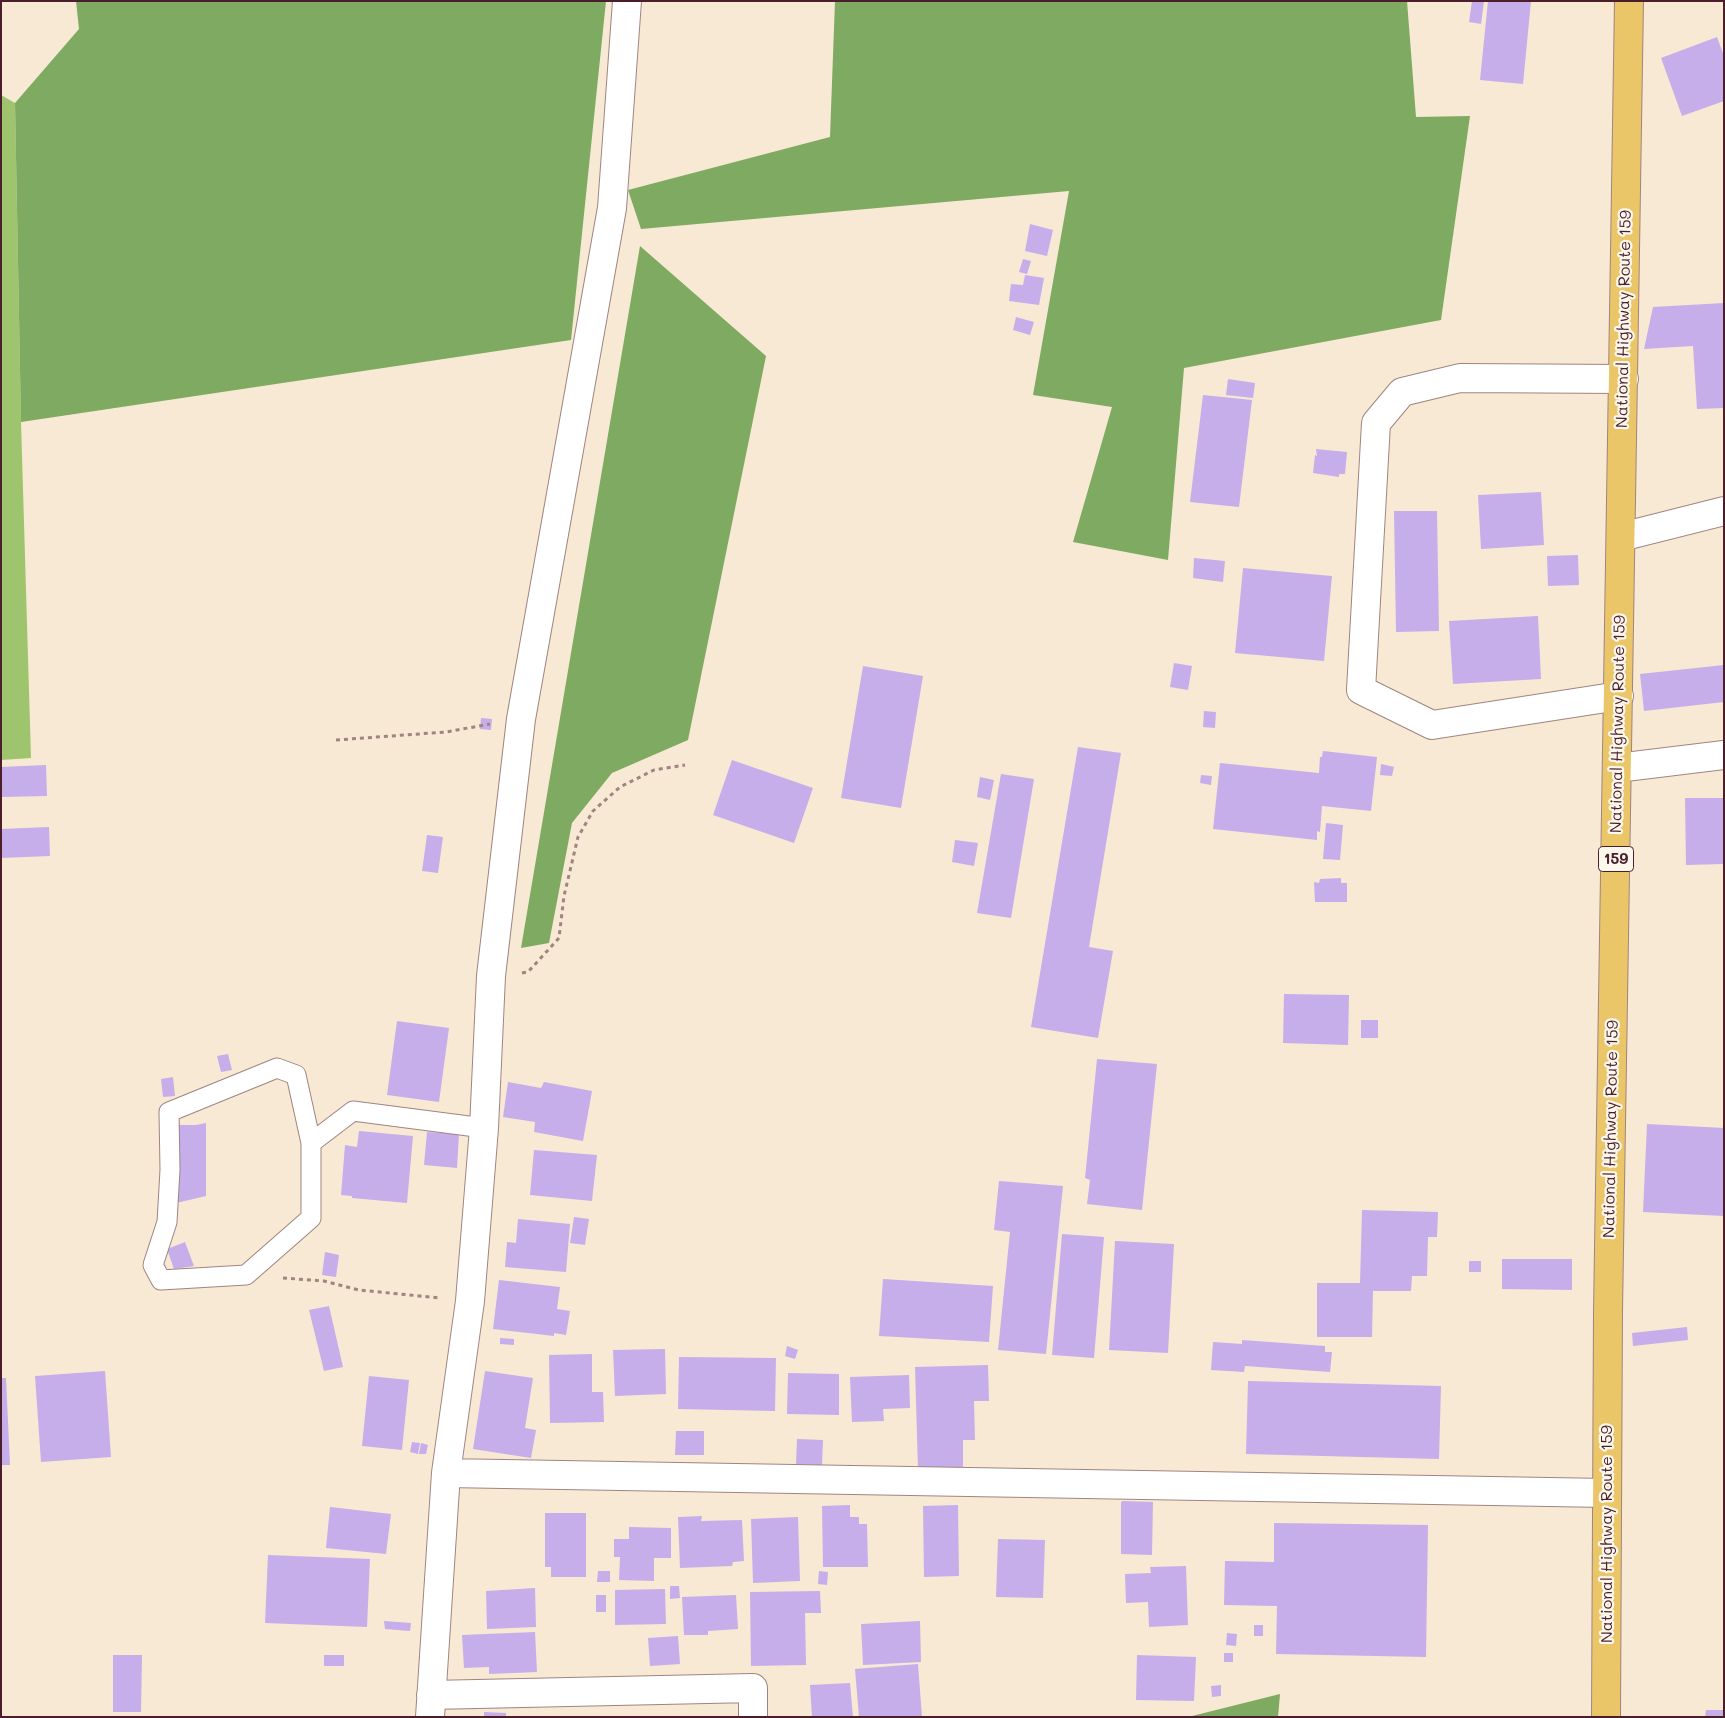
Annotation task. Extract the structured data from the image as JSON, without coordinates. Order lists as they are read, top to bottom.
{
  "streets": {
    "highway": ["National Highway Route 159", "159"]
  }
}
